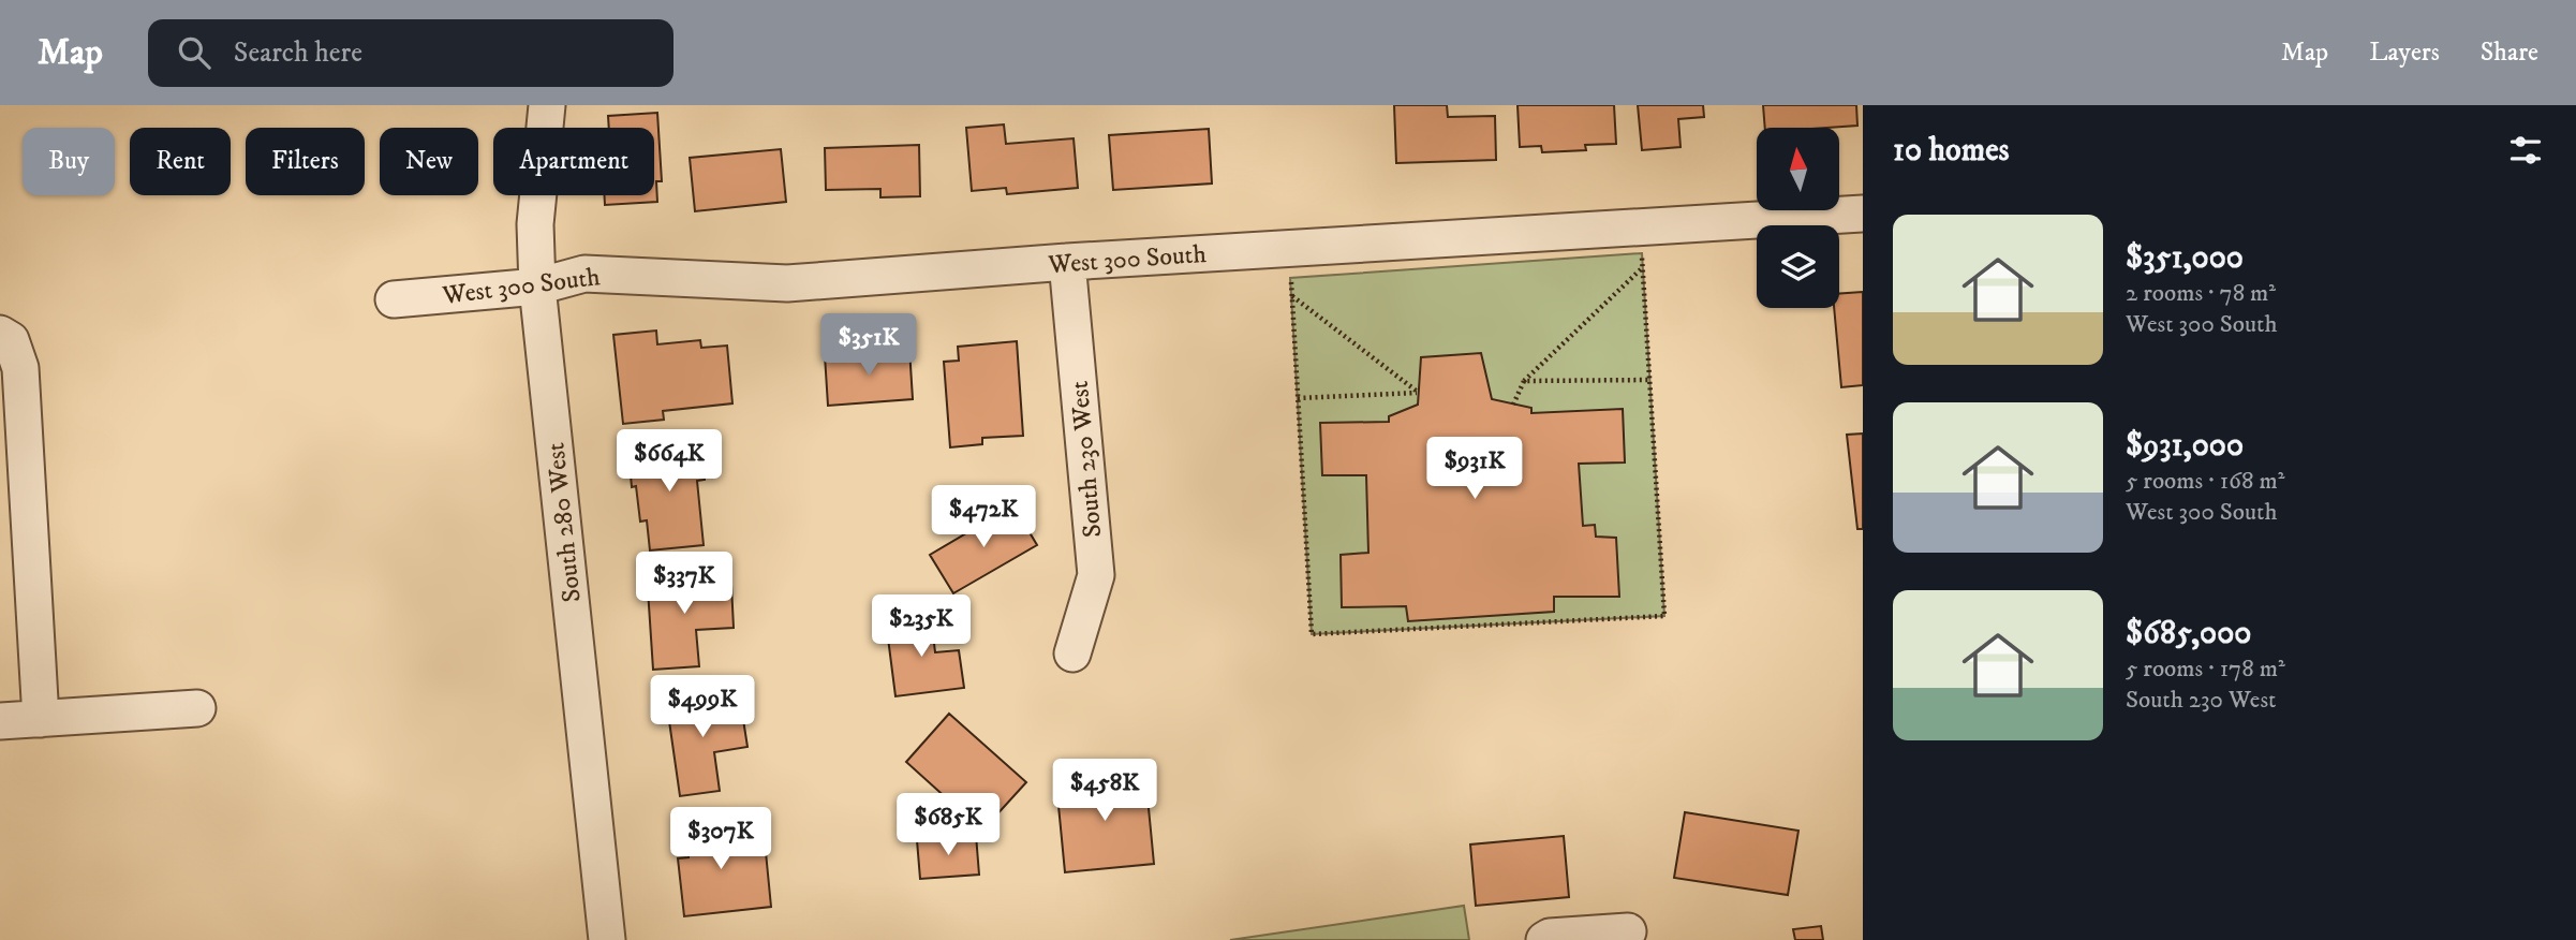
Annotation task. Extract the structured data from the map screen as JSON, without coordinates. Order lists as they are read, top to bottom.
{
  "streets": {
    "street": ["West 300 South", "South 230 West", "South 280 West"]
  },
  "crossings": [
    ["West 300 South", "South 230 West"],
    ["West 300 South", "South 280 West"]
  ],
  "north": "top",
  "page": {
    "header": "Map",
    "search": "Search here",
    "nav": ["Map", "Layers", "Share"],
    "heading": "10 homes",
    "chip": [
      "Buy",
      "Rent",
      "Filters",
      "New",
      "Apartment"
    ],
    "list": [
      {
        "name": "$351,000",
        "note": "2 rooms · 78 m² · West 300 South"
      },
      {
        "name": "$931,000",
        "note": "5 rooms · 168 m² · West 300 South"
      },
      {
        "name": "$685,000",
        "note": "5 rooms · 178 m² · South 230 West"
      }
    ],
    "price": [
      "$351K",
      "$664K",
      "$931K",
      "$472K",
      "$337K",
      "$235K",
      "$499K",
      "$458K",
      "$685K",
      "$307K"
    ]
  }
}
